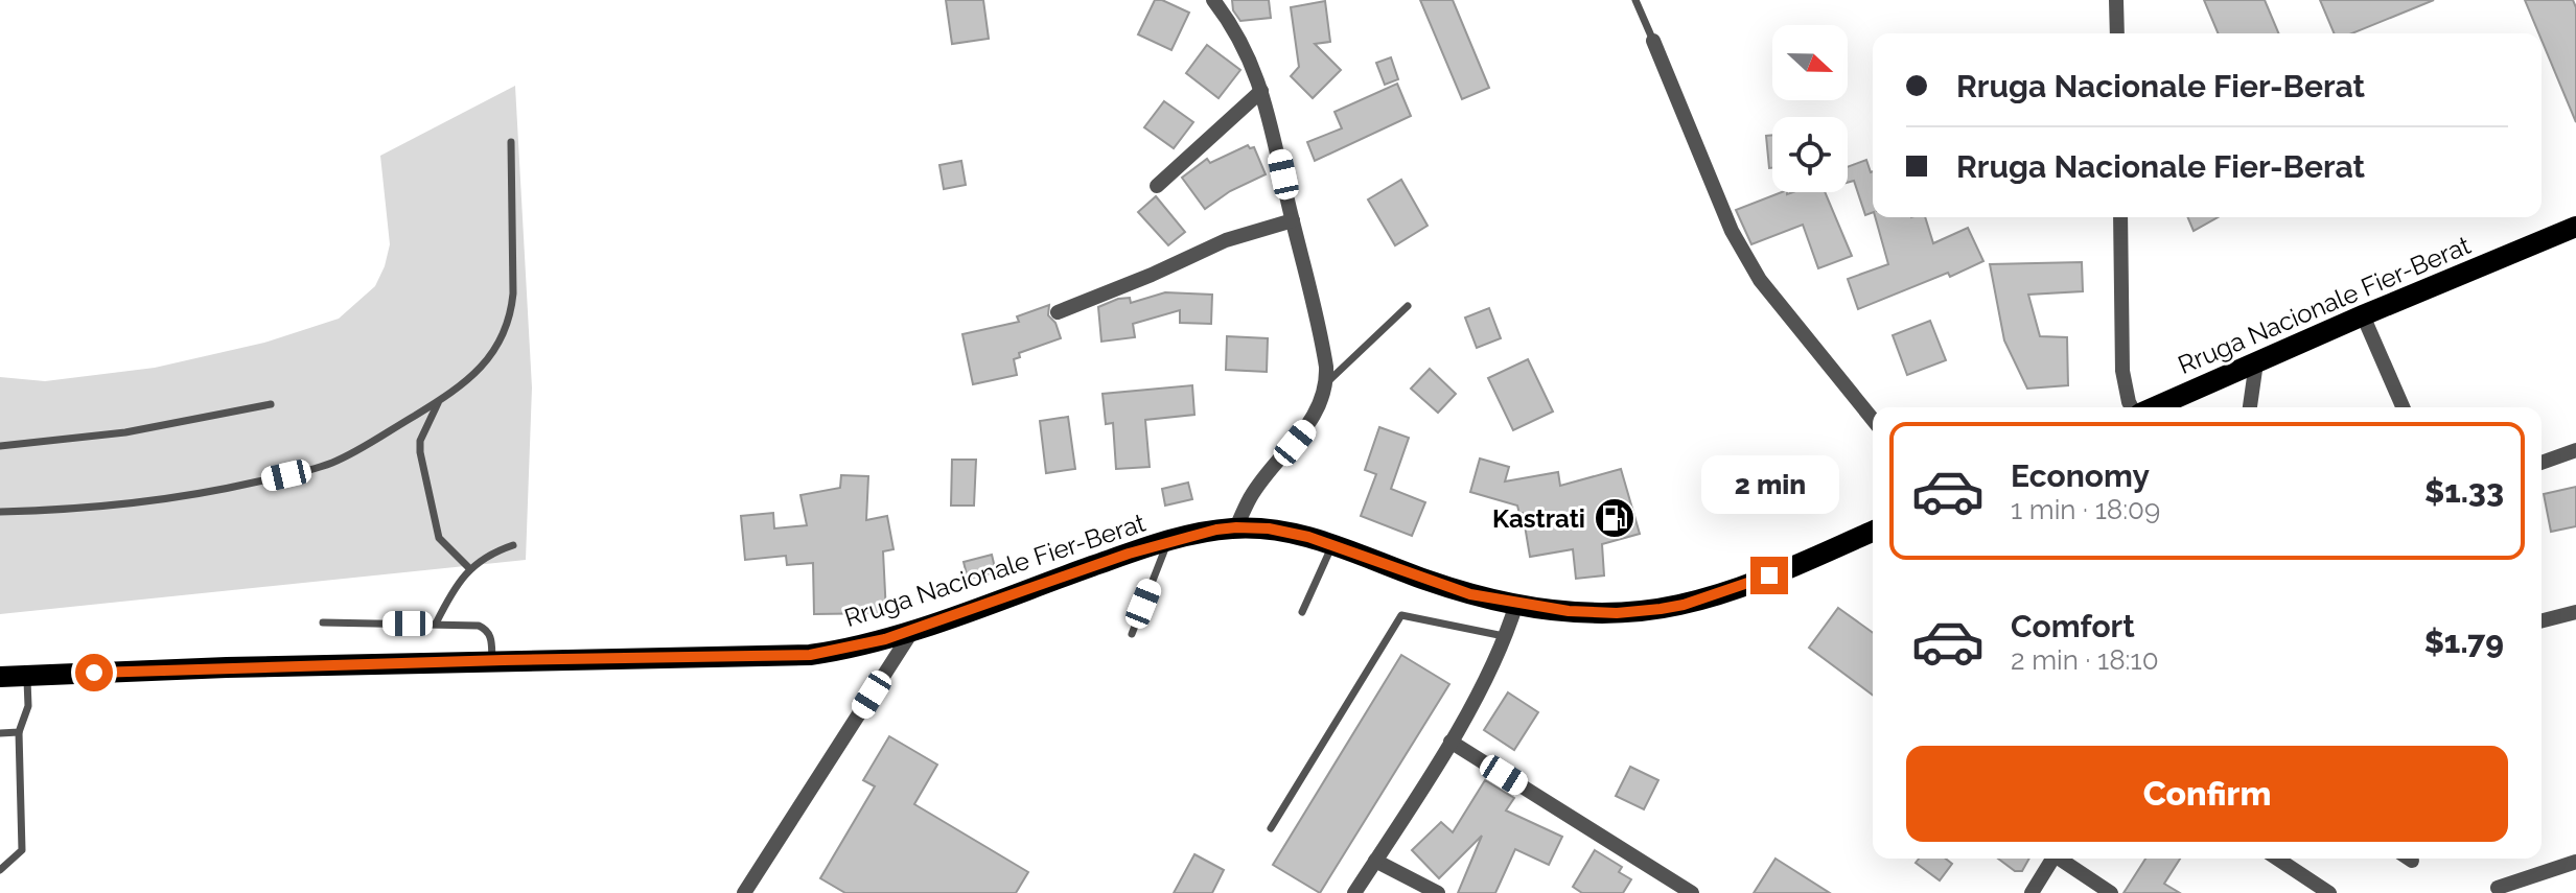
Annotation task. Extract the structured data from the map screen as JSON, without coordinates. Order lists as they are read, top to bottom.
{
  "streets": {
    "main road": ["Rruga Nacionale Fier-Berat"]
  },
  "places": {
    "fuel station": ["Kastrati"]
  },
  "north": "right",
  "page": {
    "banner": ["Rruga Nacionale Fier-Berat", "Rruga Nacionale Fier-Berat"],
    "list": [
      {
        "name": "Economy",
        "note": "1 min · 18:09",
        "value": "$1.33"
      },
      {
        "name": "Comfort",
        "note": "2 min · 18:10",
        "value": "$1.79"
      }
    ],
    "bubble": "2 min",
    "buttons": "Confirm"
  }
}
